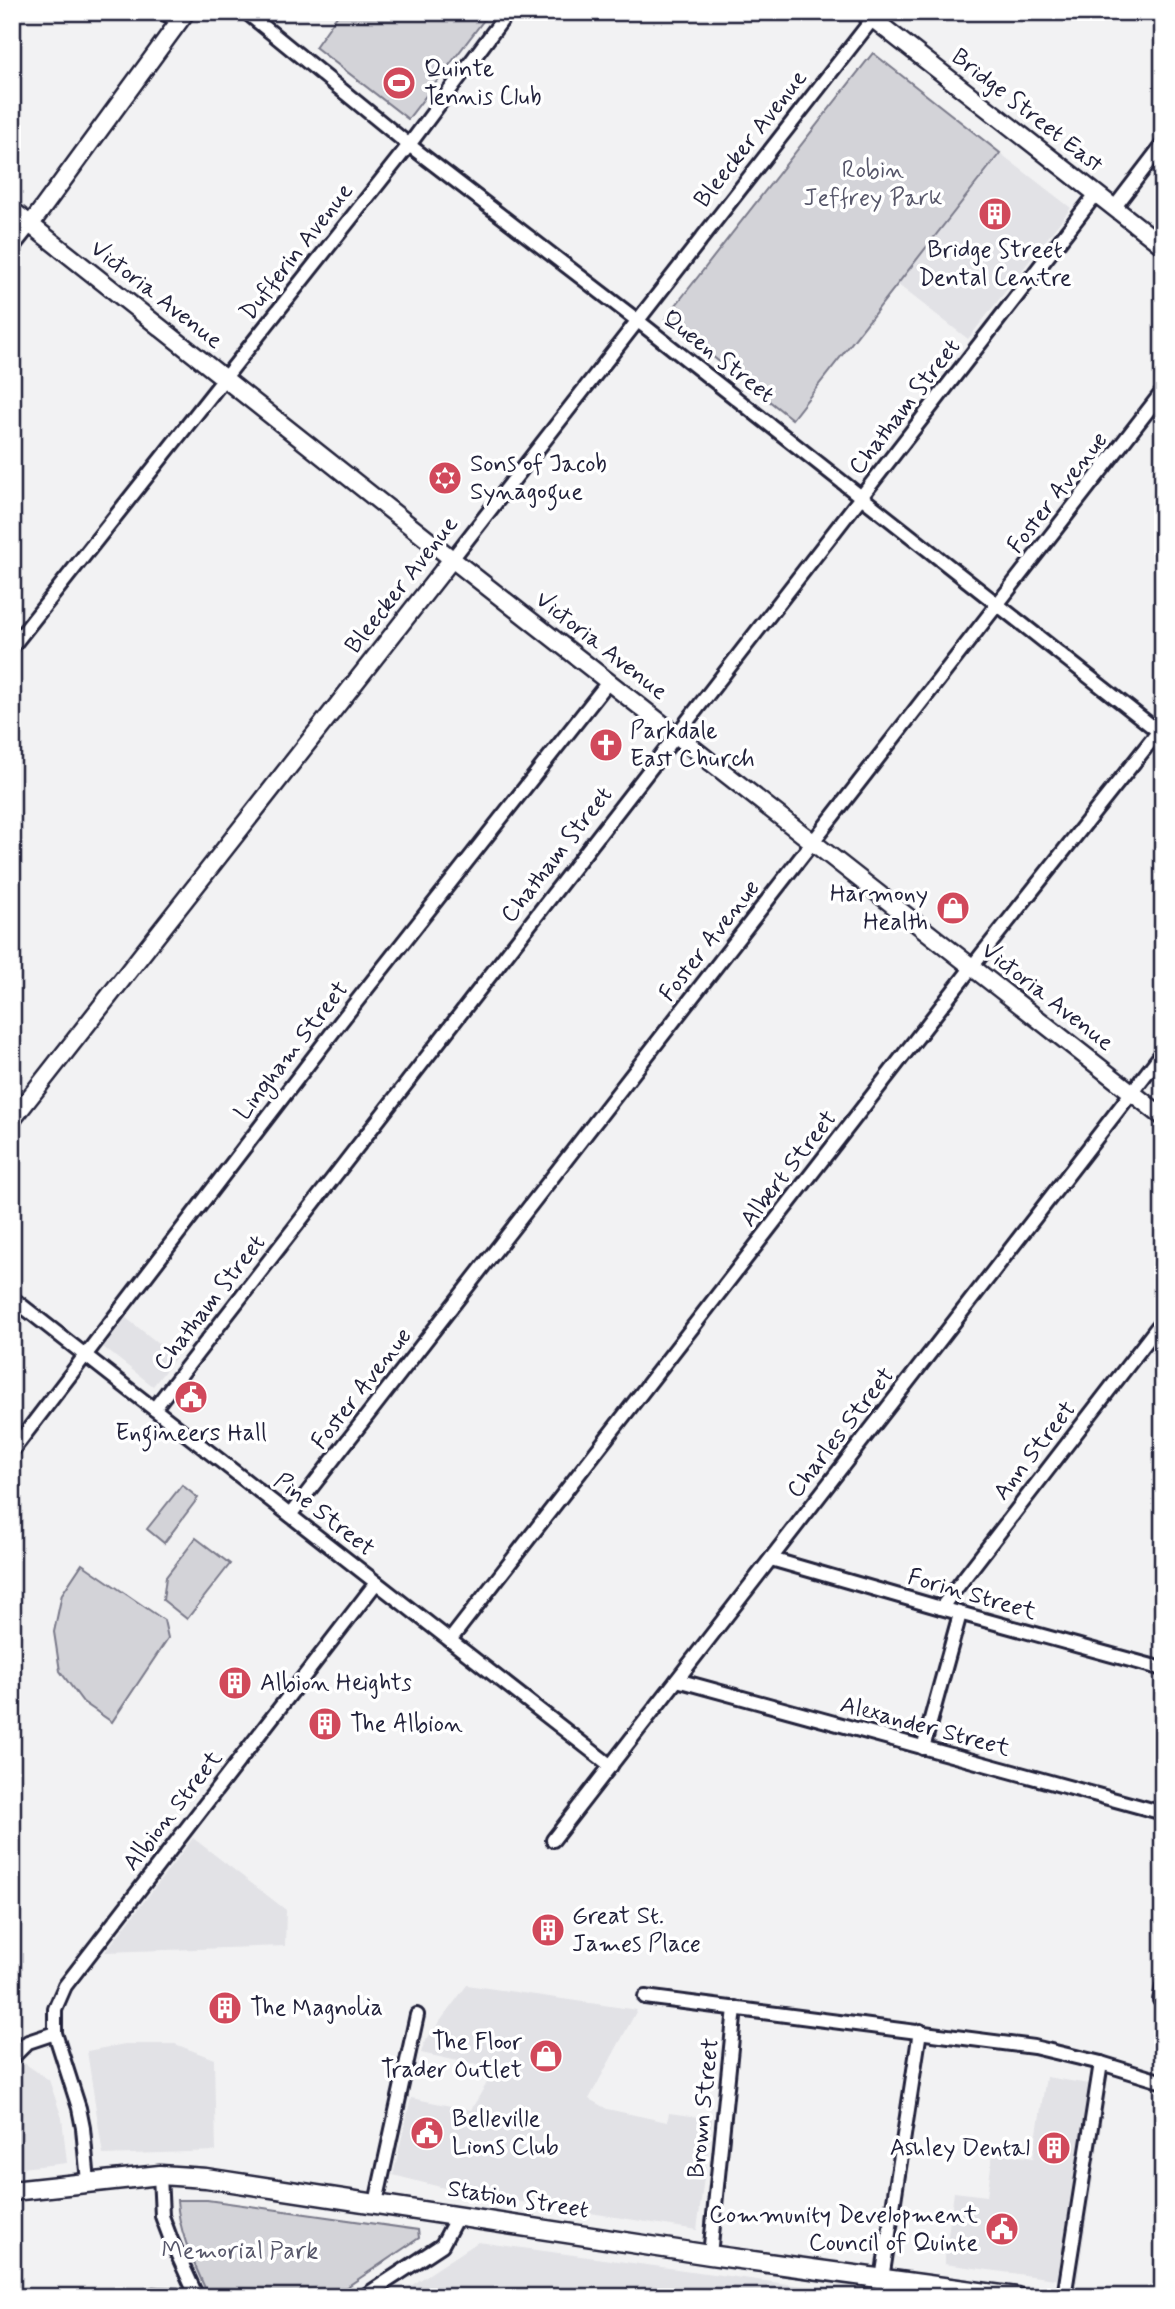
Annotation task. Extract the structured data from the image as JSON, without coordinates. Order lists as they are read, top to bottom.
{
  "streets": {
    "main road": ["Station Street"],
    "street": [
      "Bridge Street East",
      "Bleecker Avenue",
      "Dufferin Avenue",
      "Victoria Avenue",
      "Queen Street",
      "Chatham Street",
      "Foster Avenue",
      "Lingham Street",
      "Albert Street",
      "Charles Street",
      "Ann Street",
      "Pine Street",
      "Forin Street",
      "Alexander Street",
      "Albion Street",
      "Brown Street"
    ]
  },
  "crossings": [
    ["Bridge Street East", "Bleecker Avenue"],
    ["Bridge Street East", "Chatham Street"],
    ["Bleecker Avenue", "Victoria Avenue"],
    ["Bleecker Avenue", "Queen Street"],
    ["Dufferin Avenue", "Victoria Avenue"],
    ["Dufferin Avenue", "Queen Street"],
    ["Victoria Avenue", "Chatham Street"],
    ["Victoria Avenue", "Foster Avenue"],
    ["Victoria Avenue", "Lingham Street"],
    ["Victoria Avenue", "Albert Street"],
    ["Victoria Avenue", "Charles Street"],
    ["Queen Street", "Chatham Street"],
    ["Queen Street", "Foster Avenue"],
    ["Queen Street", "Albert Street"],
    ["Chatham Street", "Pine Street"],
    ["Foster Avenue", "Pine Street"],
    ["Lingham Street", "Pine Street"],
    ["Albert Street", "Pine Street"],
    ["Charles Street", "Pine Street"],
    ["Charles Street", "Forin Street"],
    ["Charles Street", "Alexander Street"],
    ["Ann Street", "Forin Street"],
    ["Pine Street", "Albion Street"],
    ["Brown Street", "Station Street"]
  ],
  "parks": ["Robin Jeffrey Park", "Memorial Park"],
  "places": {
    "sports": ["Quinte Tennis Club"],
    "building": [
      "Bridge Street Dental Centre",
      "Albion Heights",
      "The Albion",
      "Great St. James Place",
      "The Magnolia",
      "Ashley Dental"
    ],
    "synagogue": ["Sons of Jacob Synagogue"],
    "church": ["Parkdale East Church"],
    "shop": ["Harmony Health", "The Floor Trader Outlet"],
    "public building": ["Engineers Hall", "Belleville Lions Club", "Community Development Council of Quinte"]
  }
}
